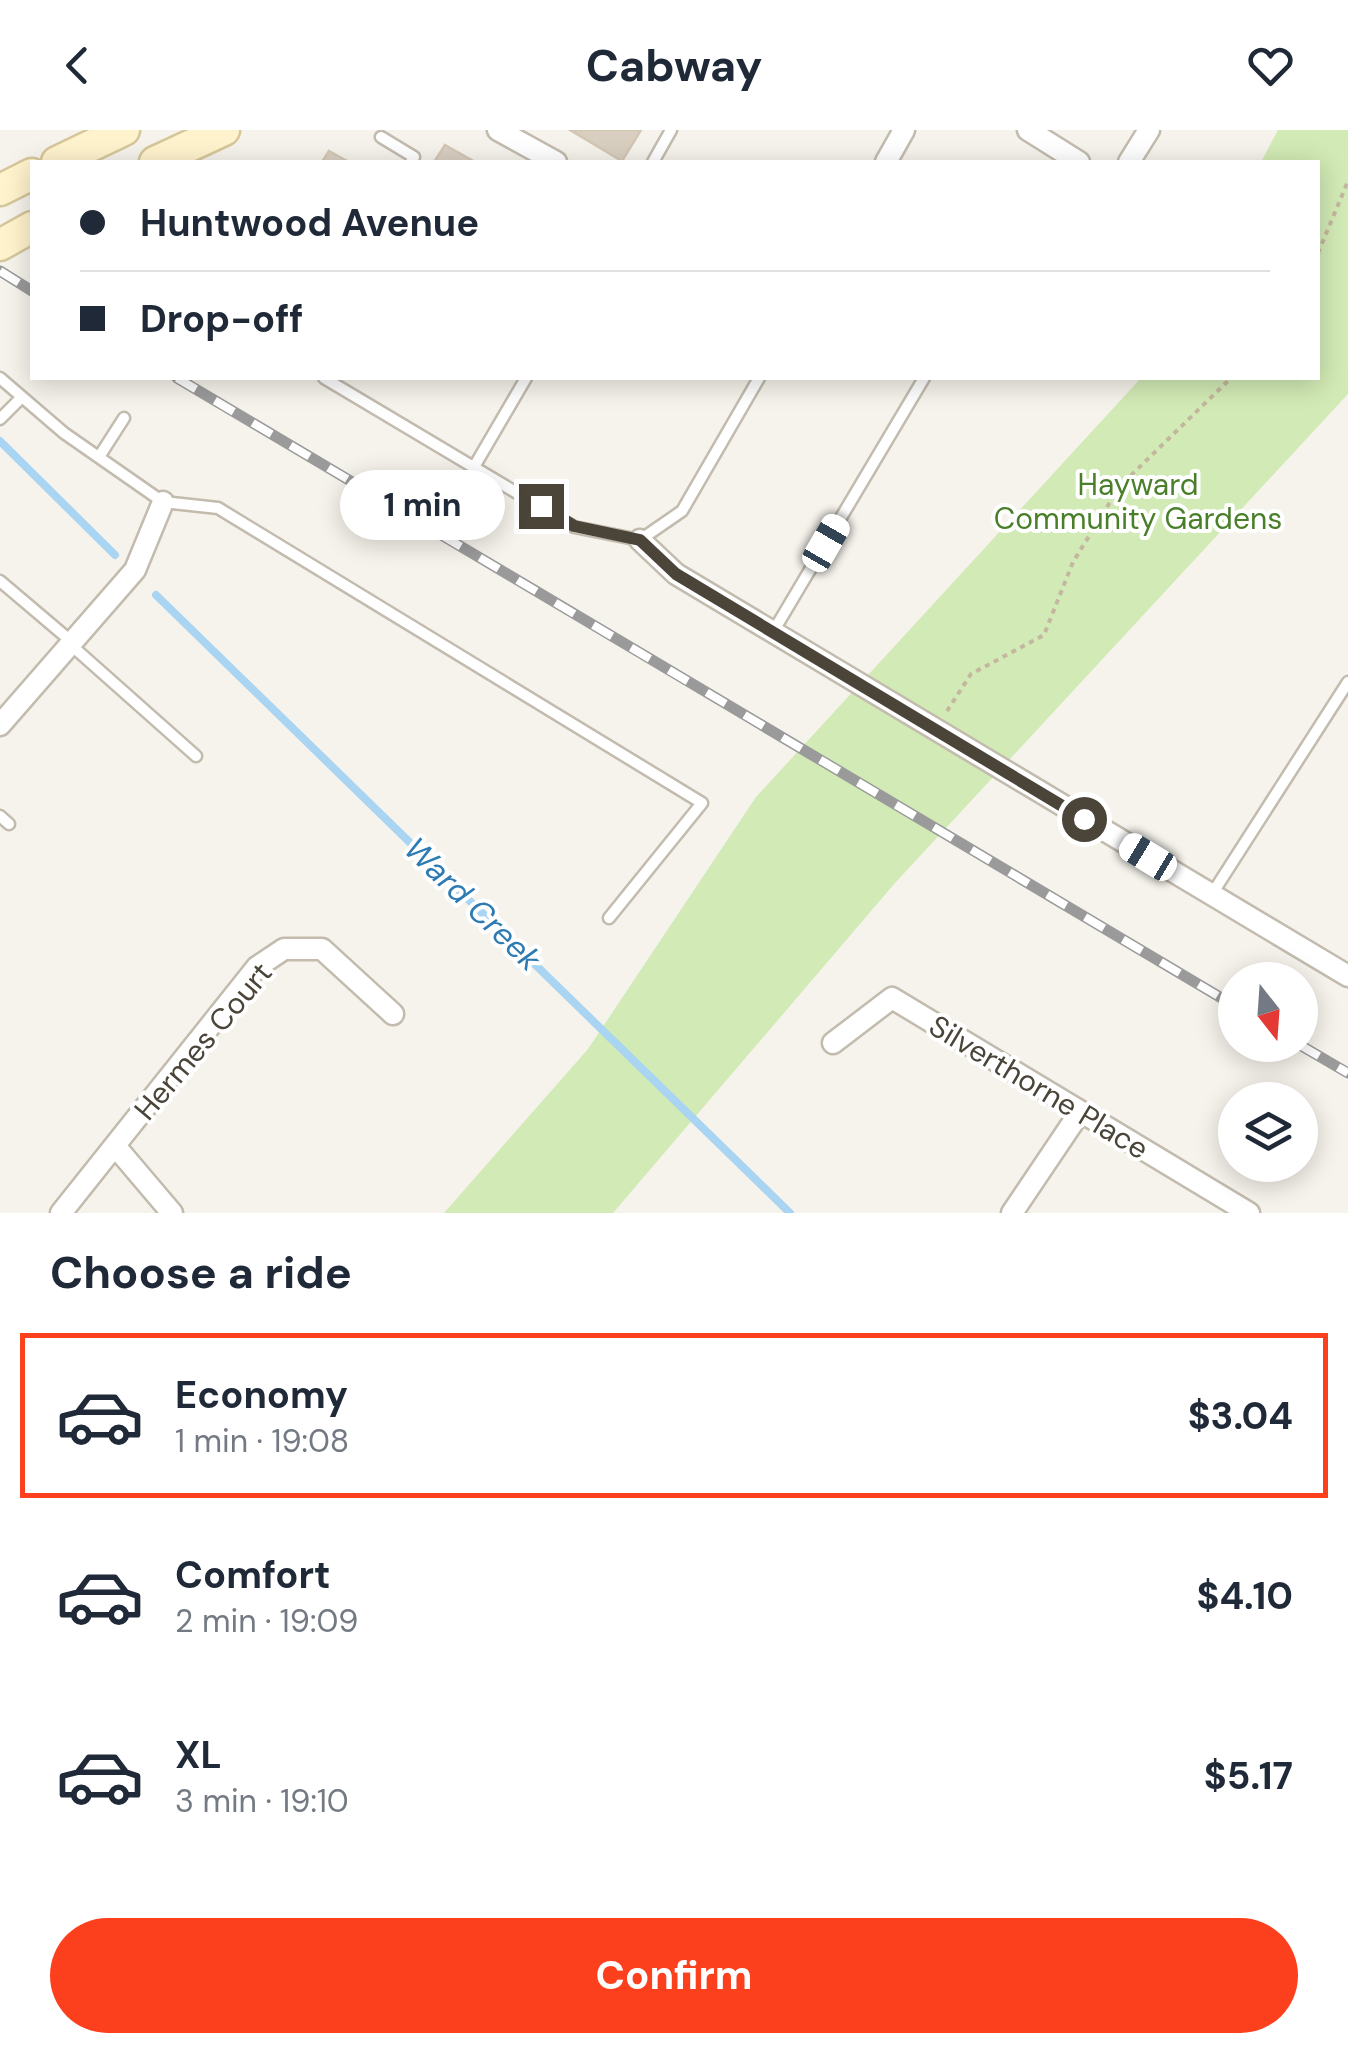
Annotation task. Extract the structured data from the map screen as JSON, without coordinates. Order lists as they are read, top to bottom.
{
  "streets": {
    "street": ["Hermes Court", "Silverthorne Place"]
  },
  "water": ["Ward Creek"],
  "parks": ["Hayward Community Gardens"],
  "north": "bottom",
  "page": {
    "header": "Cabway",
    "banner": ["Huntwood Avenue", "Drop-off"],
    "bubble": "1 min",
    "heading": "Choose a ride",
    "list": [
      {
        "name": "Economy",
        "note": "1 min · 19:08",
        "value": "$3.04"
      },
      {
        "name": "Comfort",
        "note": "2 min · 19:09",
        "value": "$4.10"
      },
      {
        "name": "XL",
        "note": "3 min · 19:10",
        "value": "$5.17"
      }
    ],
    "buttons": "Confirm"
  }
}
